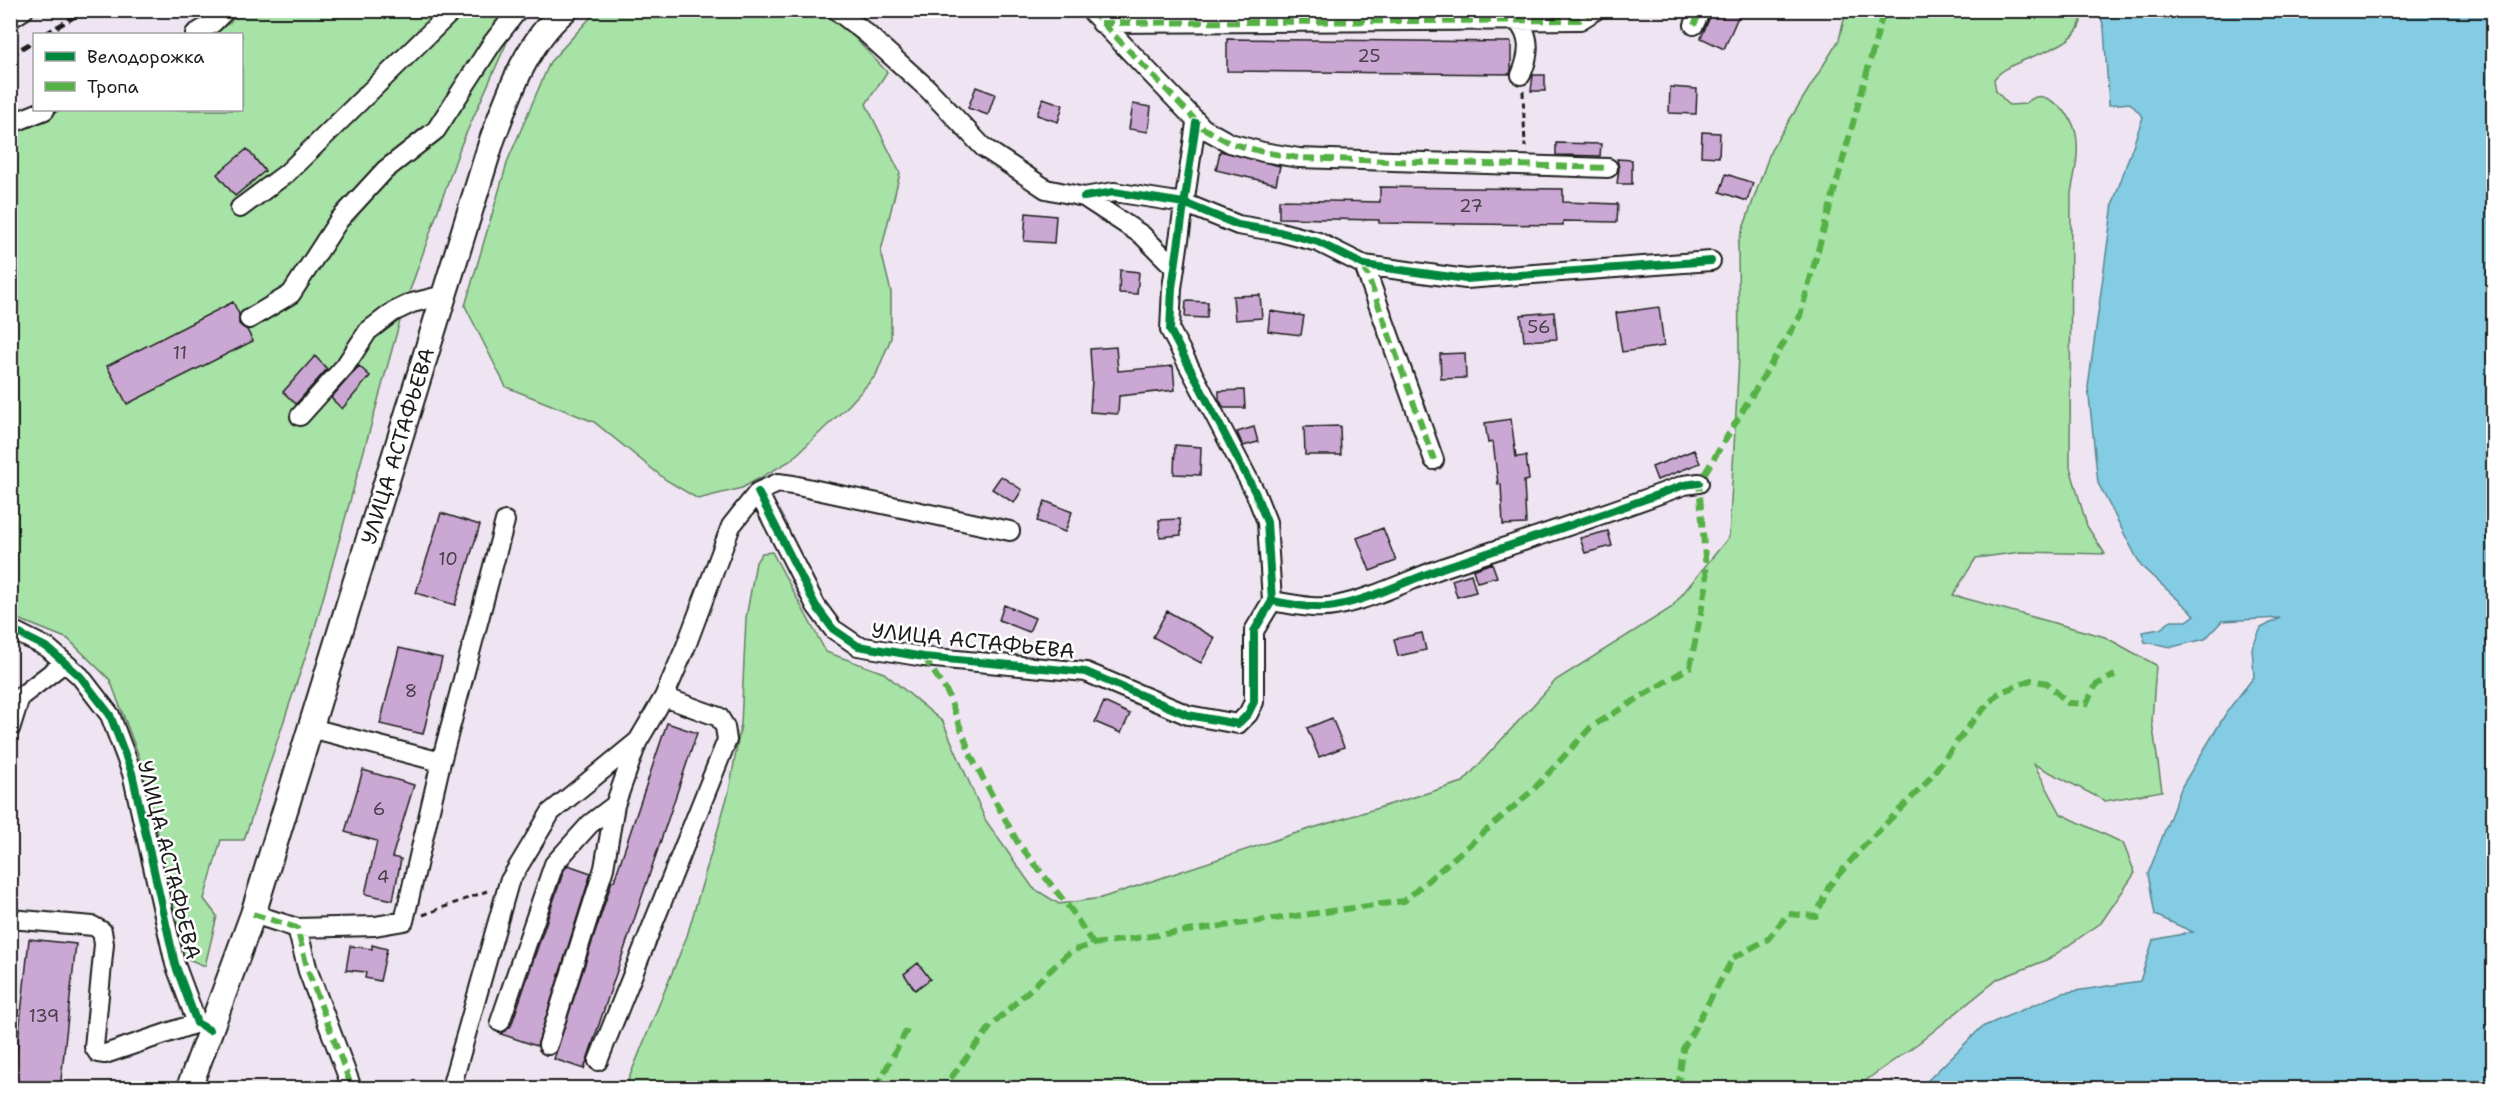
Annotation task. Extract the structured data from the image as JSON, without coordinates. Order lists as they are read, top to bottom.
{
  "streets": {
    "main road": ["УЛИЦА АСТАФЬЕВА"]
  },
  "house_numbers": [
    "25",
    "27",
    "56",
    "11",
    "10",
    "8",
    "6",
    "4",
    "139"
  ],
  "legend": ["Велодорожка", "Тропа"]
}
